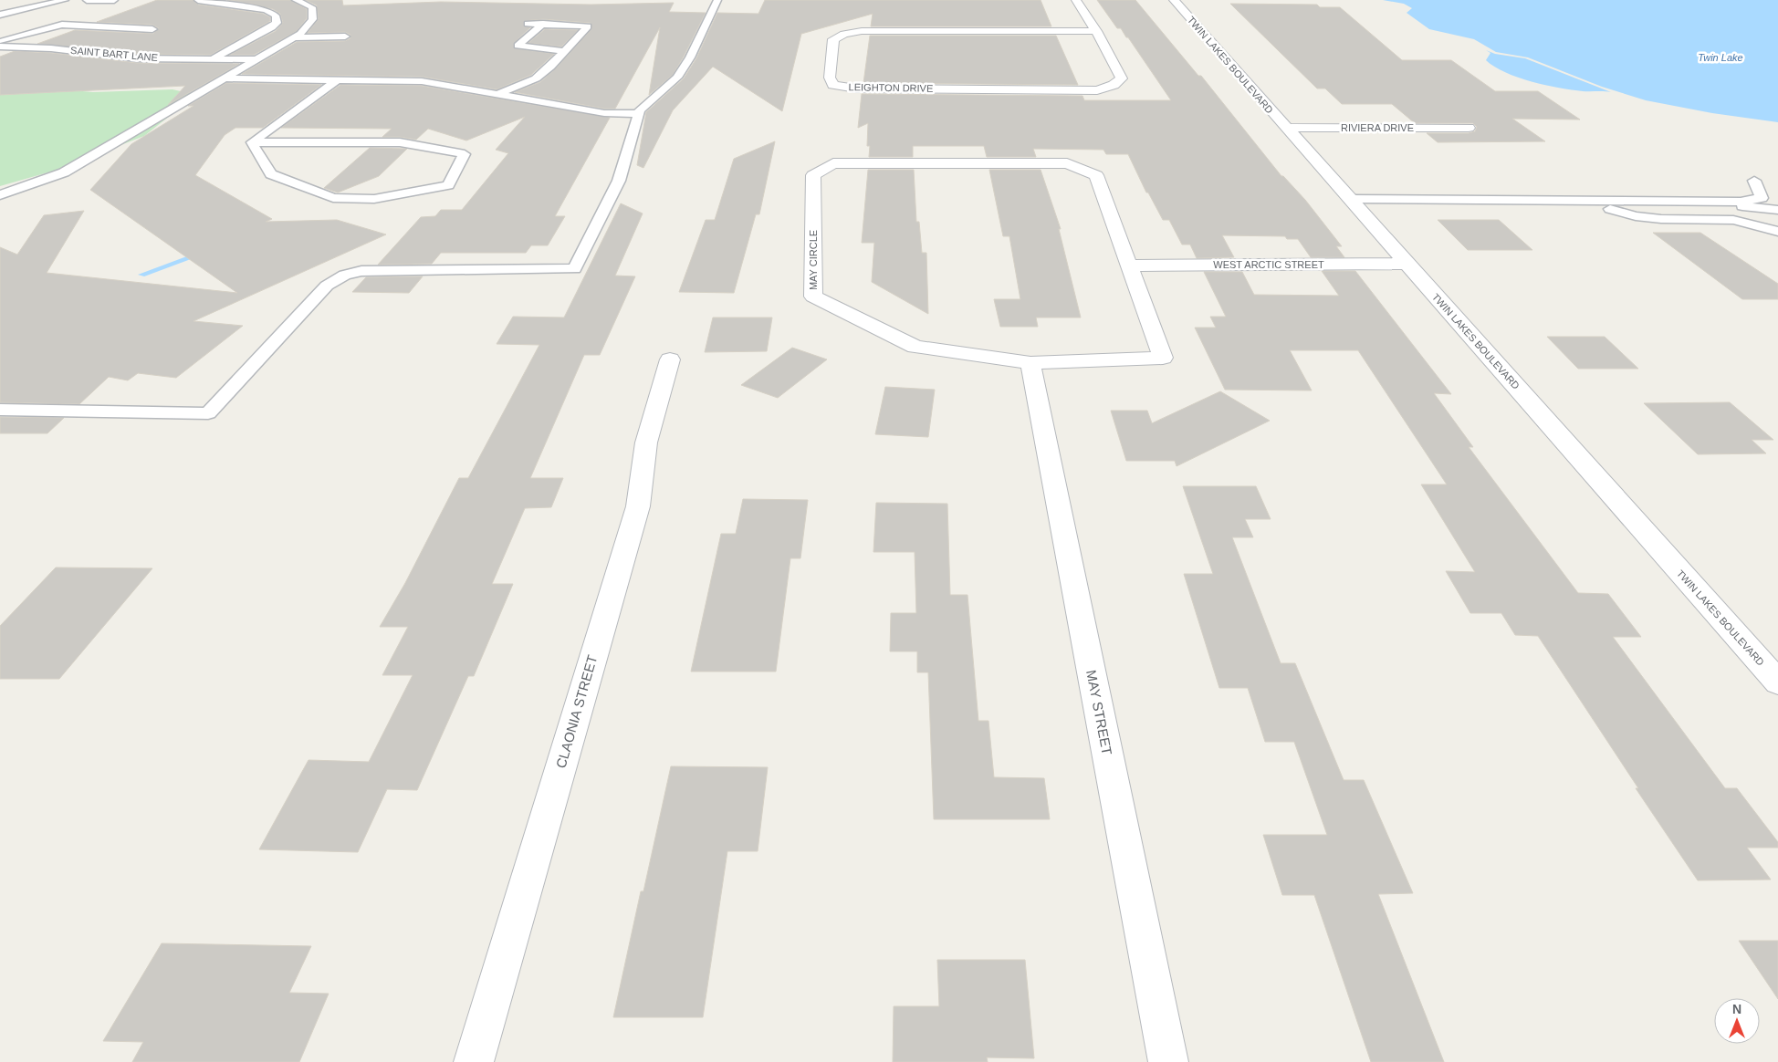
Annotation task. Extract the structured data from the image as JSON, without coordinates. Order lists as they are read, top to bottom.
{
  "streets": {
    "street": [
      "TWIN LAKES BOULEVARD",
      "LEIGHTON DRIVE",
      "RIVIERA DRIVE",
      "MAY CIRCLE",
      "WEST ARCTIC STREET",
      "CLAONIA STREET",
      "MAY STREET"
    ],
    "lane": ["SAINT BART LANE"]
  },
  "crossings": [
    ["TWIN LAKES BOULEVARD", "RIVIERA DRIVE"],
    ["TWIN LAKES BOULEVARD", "WEST ARCTIC STREET"],
    ["MAY CIRCLE", "WEST ARCTIC STREET"],
    ["MAY CIRCLE", "MAY STREET"]
  ],
  "water": ["Twin Lake"],
  "north": "top"
}
